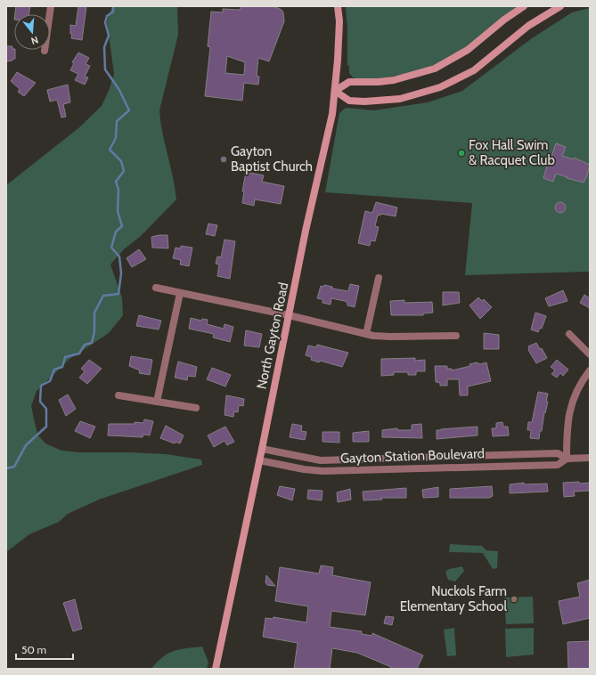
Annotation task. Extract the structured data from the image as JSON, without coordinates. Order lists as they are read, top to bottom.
{
  "streets": {
    "street": ["North Gayton Road", "Gayton Station Boulevard"]
  },
  "crossings": [
    ["North Gayton Road", "Gayton Station Boulevard"]
  ],
  "places": ["Fox Hall Swim & Racquet Club", "Gayton Baptist Church", "Nuckols Farm Elementary School"],
  "scale_bar": "50 m",
  "north": "bottom"
}
